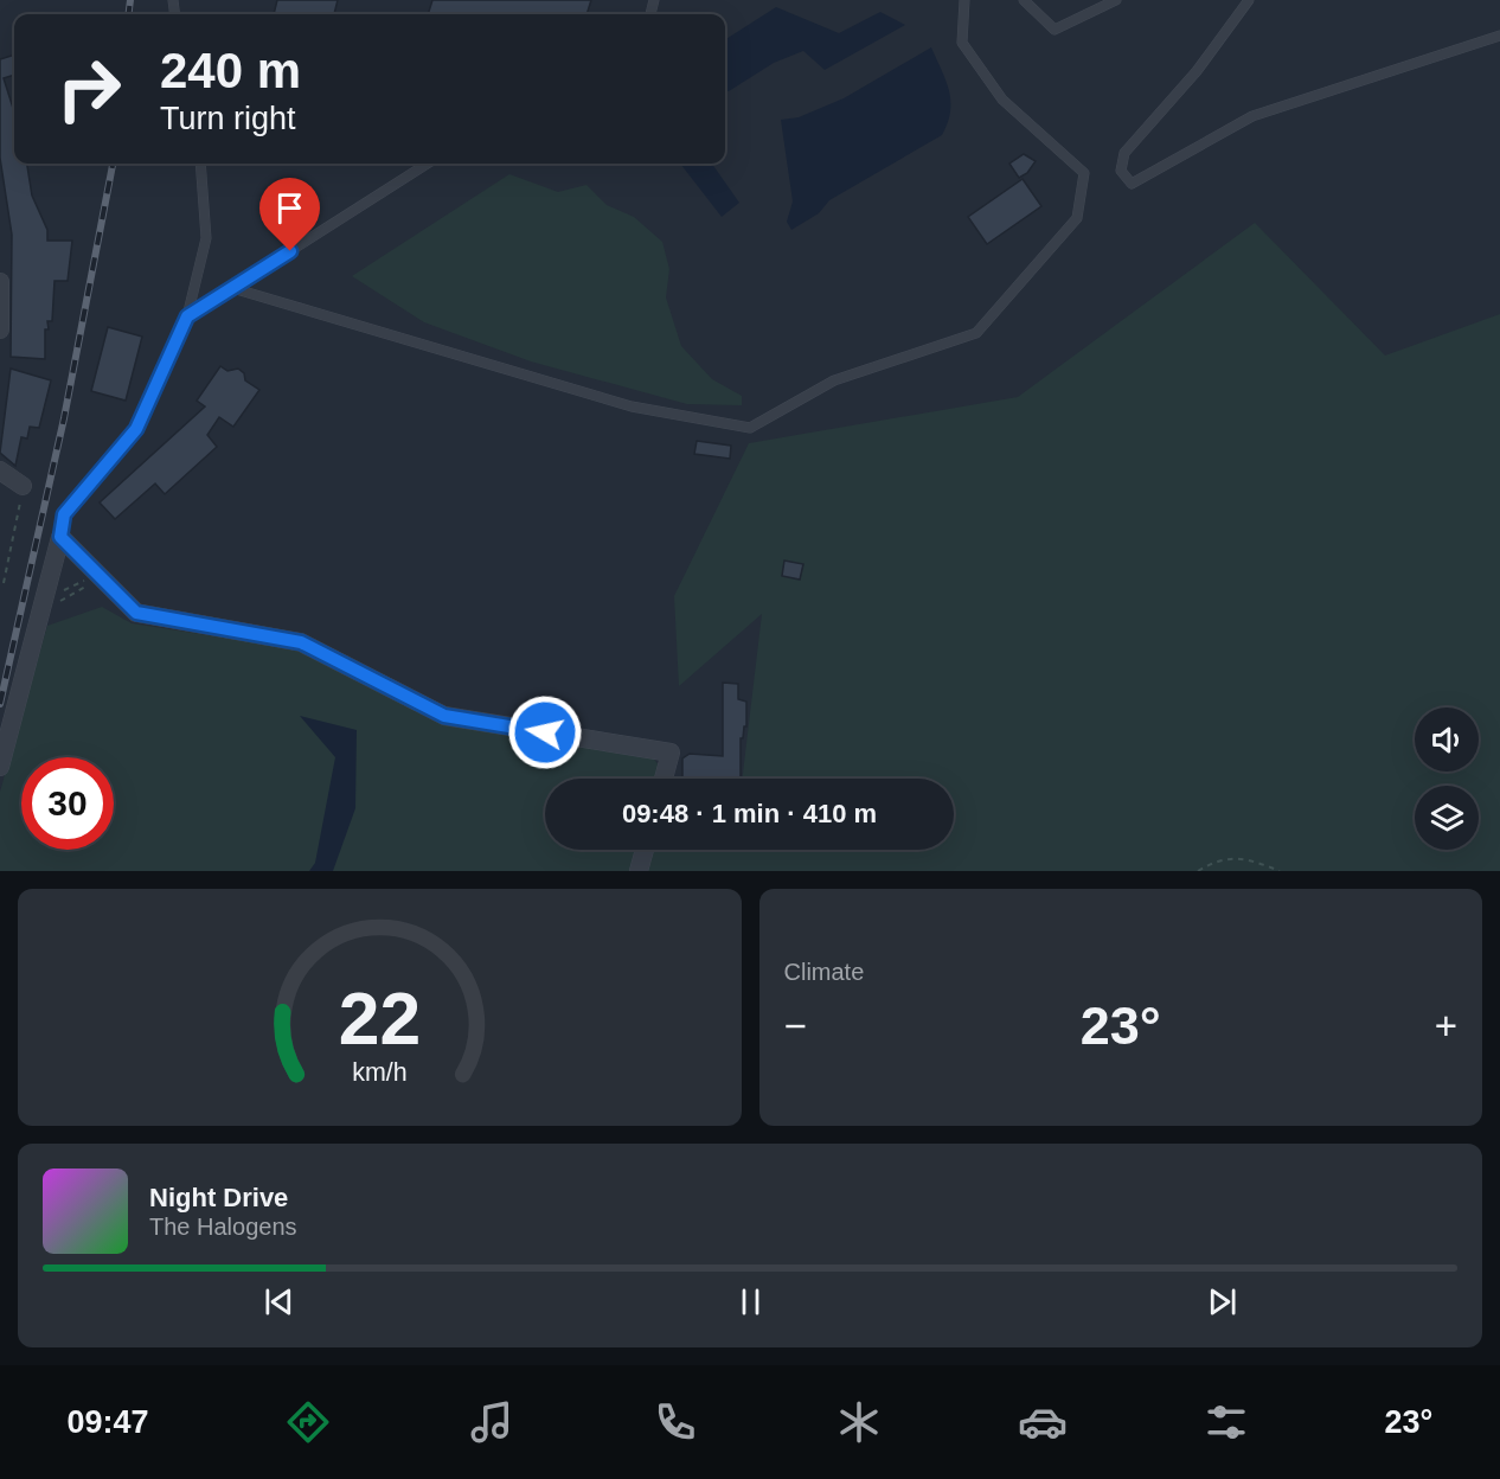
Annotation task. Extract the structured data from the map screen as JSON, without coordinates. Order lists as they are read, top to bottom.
{
  "page": {
    "turn": ["240 m", "Turn right"],
    "limit": "30",
    "trip": "09:48 · 1 min · 410 m",
    "tile": "Climate",
    "heat": ["−", "23°", "+"],
    "song": ["Night Drive", "The Halogens"],
    "tabs": ["09:47", "23°"],
    "gauge": ["22", "km/h"]
  }
}
